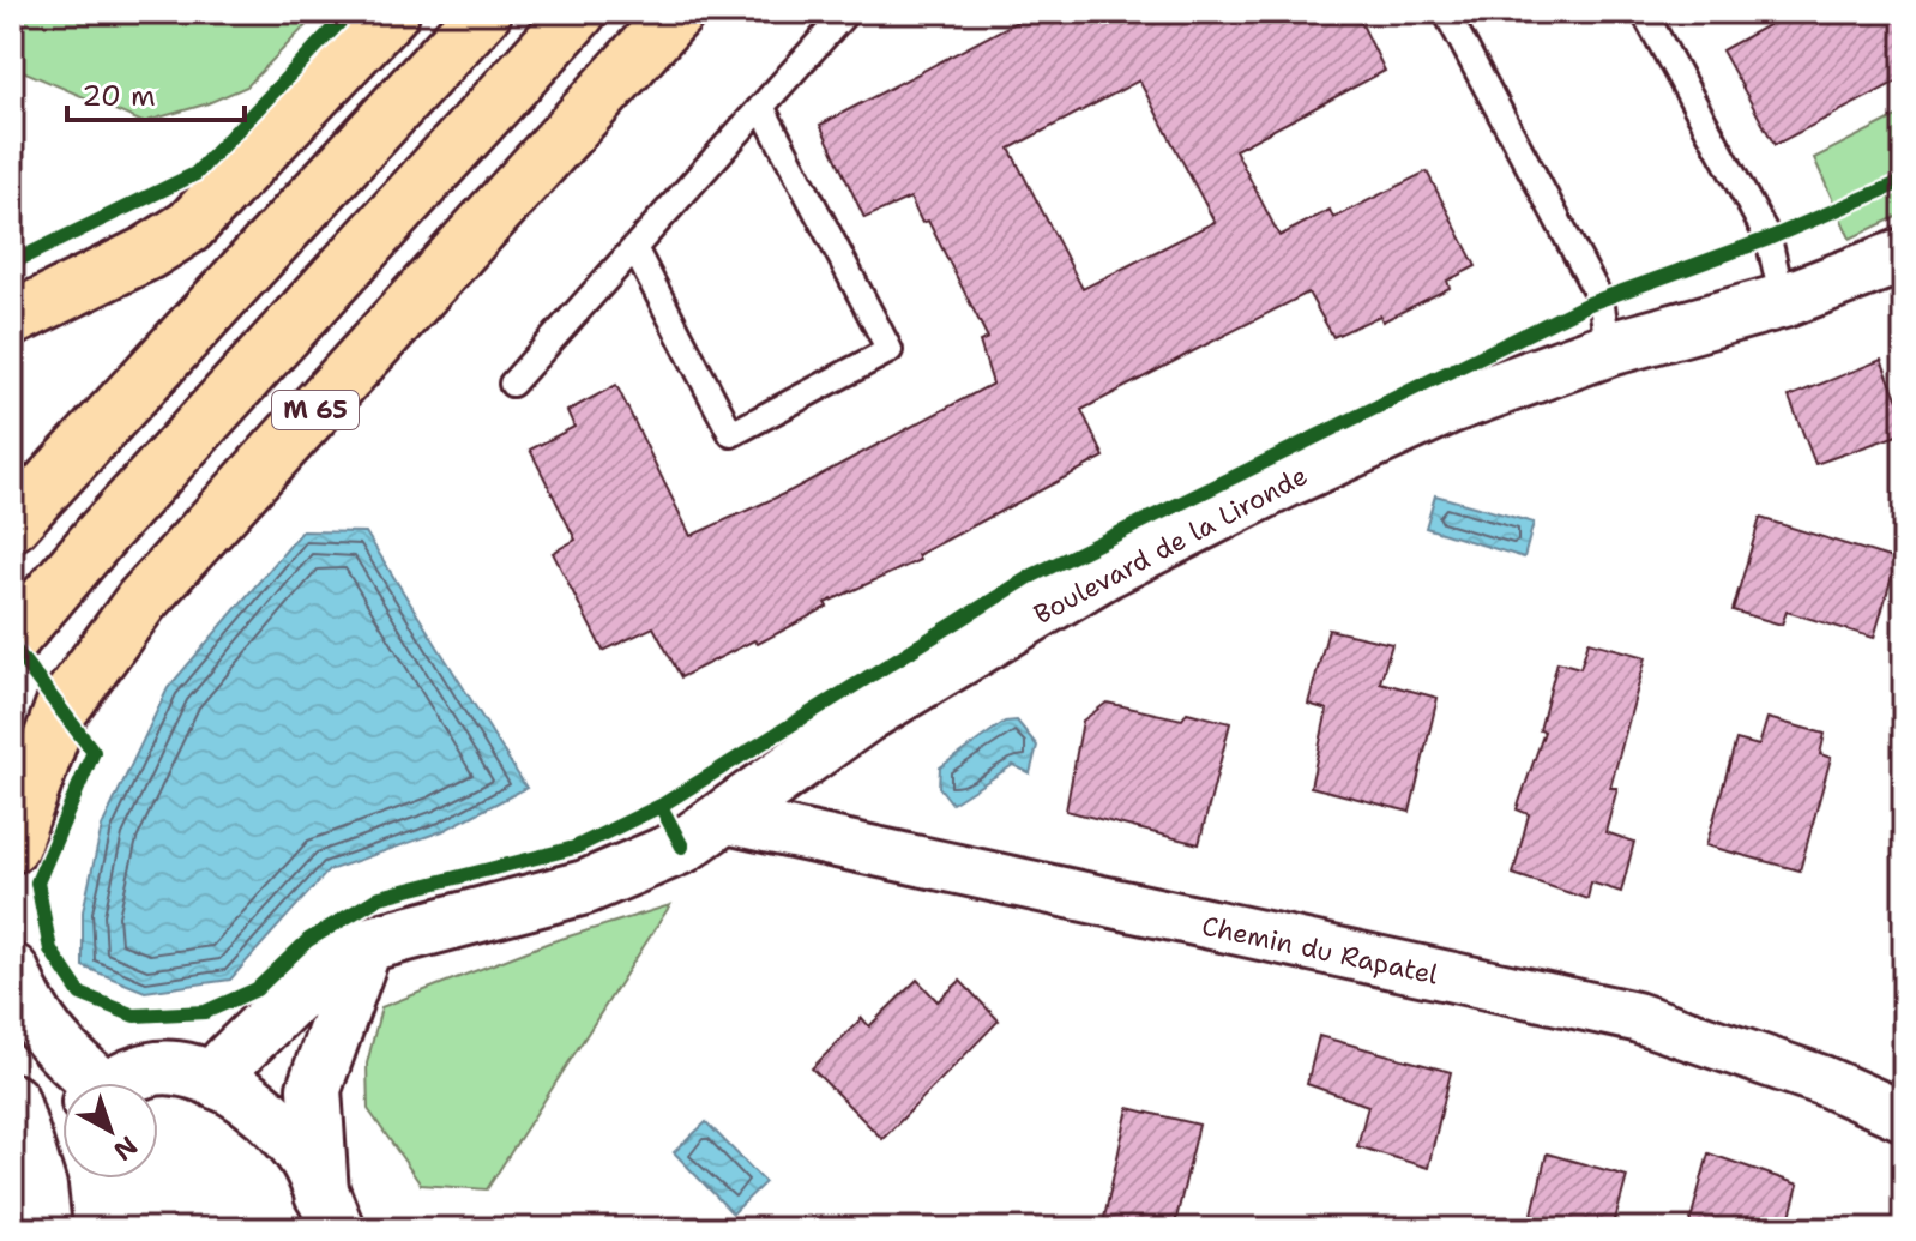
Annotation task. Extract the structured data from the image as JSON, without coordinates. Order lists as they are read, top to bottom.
{
  "streets": {
    "main road": ["M 65"],
    "street": ["Boulevard de la Lironde", "Chemin du Rapatel"]
  },
  "crossings": [
    ["Boulevard de la Lironde", "Chemin du Rapatel"]
  ],
  "scale_bar": "20 m",
  "north": "bottom right"
}
